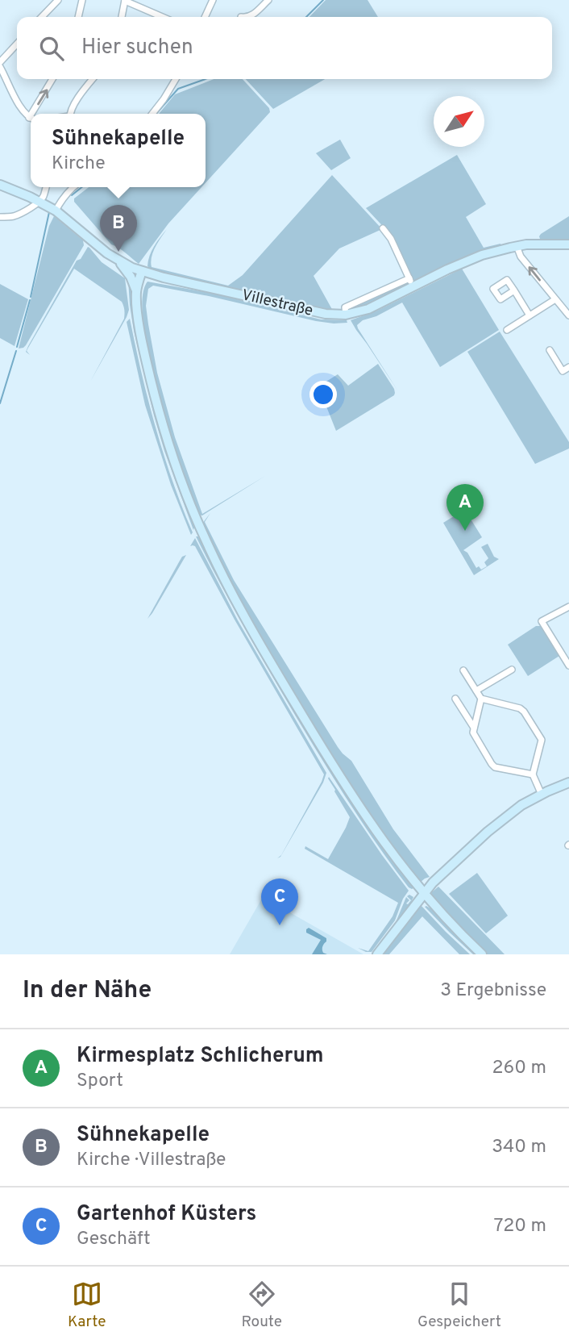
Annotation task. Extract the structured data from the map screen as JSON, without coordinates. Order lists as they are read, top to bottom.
{
  "streets": {
    "main road": ["Villestraße"]
  },
  "north": "top right",
  "page": {
    "search": "Hier suchen",
    "popup": ["Sühnekapelle", "Kirche"],
    "pins": ["B", "A", "C"],
    "heading": ["In der Nähe", "3 Ergebnisse"],
    "list": [
      {
        "mark": "A",
        "name": "Kirmesplatz Schlicherum",
        "note": "Sport",
        "value": "260 m"
      },
      {
        "mark": "B",
        "name": "Sühnekapelle",
        "note": "Kirche · Villestraße",
        "value": "340 m"
      },
      {
        "mark": "C",
        "name": "Gartenhof Küsters",
        "note": "Geschäft",
        "value": "720 m"
      }
    ],
    "nav": ["Karte", "Route", "Gespeichert"]
  }
}
